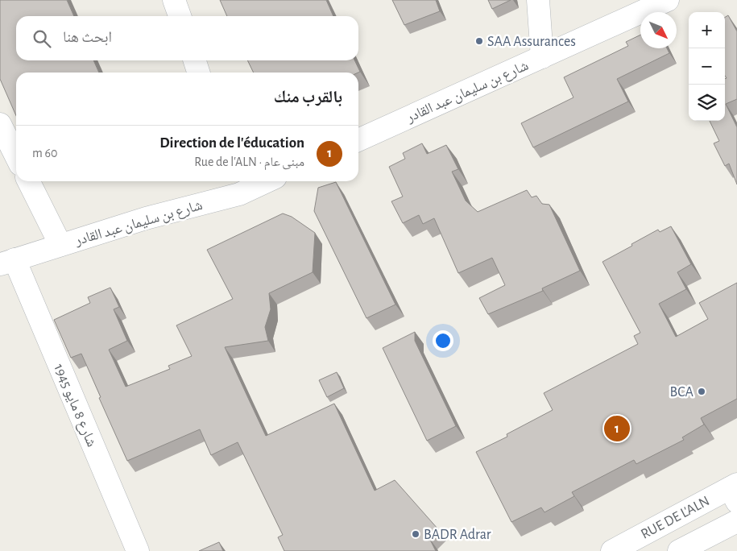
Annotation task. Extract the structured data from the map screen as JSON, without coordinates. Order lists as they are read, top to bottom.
{
  "streets": {
    "street": ["شارع بن سليمان عبد القادر", "شارع 8 مايو 1945", "RUE DE L'ALN"]
  },
  "crossings": [
    ["شارع بن سليمان عبد القادر", "شارع 8 مايو 1945"]
  ],
  "places": ["SAA Assurances", "BCA", "BADR Adrar"],
  "north": "bottom right",
  "page": {
    "map_buttons": ["+", "−"],
    "search": "ابحث هنا",
    "heading": "بالقرب منك",
    "list": [
      {
        "mark": "1",
        "name": "Direction de l'éducation",
        "note": "مبنى عام · Rue de l'ALN",
        "value": "60 m"
      }
    ],
    "pins": "1"
  }
}
